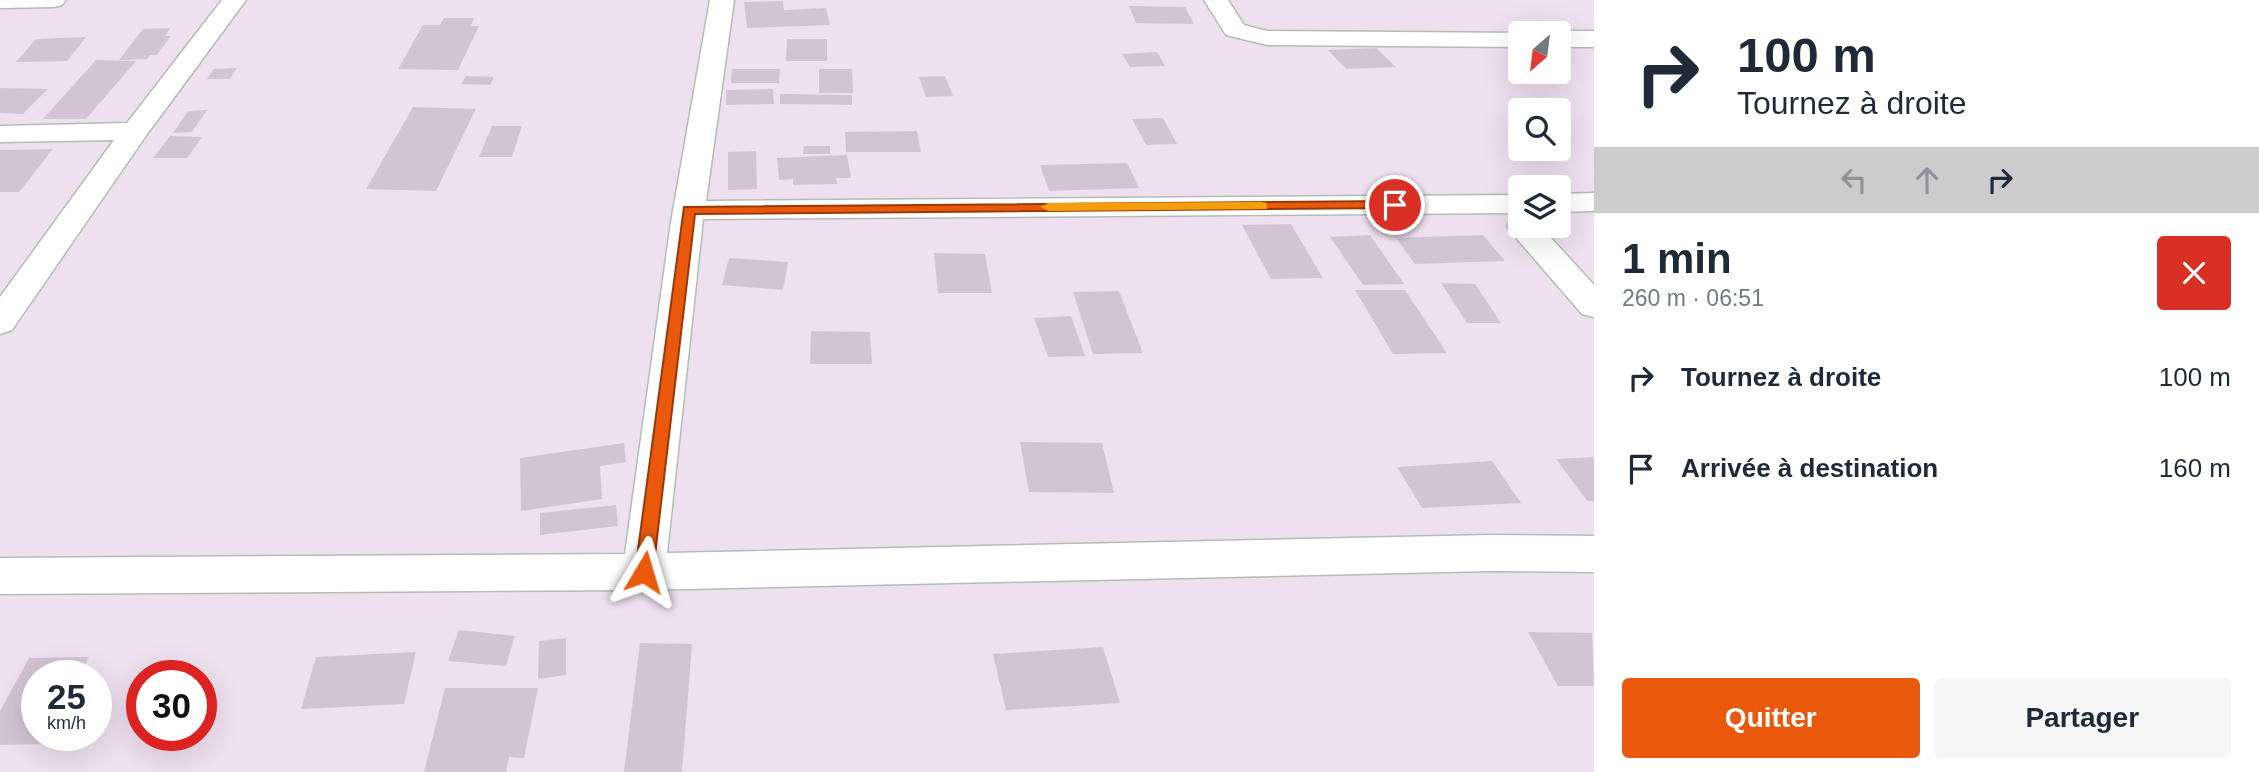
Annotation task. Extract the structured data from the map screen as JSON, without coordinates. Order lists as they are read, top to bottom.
{
  "north": "bottom left",
  "page": {
    "turn": ["100 m", "Tournez à droite"],
    "heading": ["1 min", "260 m · 06:51"],
    "list": [
      {
        "name": "Tournez à droite",
        "value": "100 m"
      },
      {
        "name": "Arrivée à destination",
        "value": "160 m"
      }
    ],
    "speed": "25 km/h",
    "limit": "30",
    "buttons": ["Quitter", "Partager"]
  }
}
